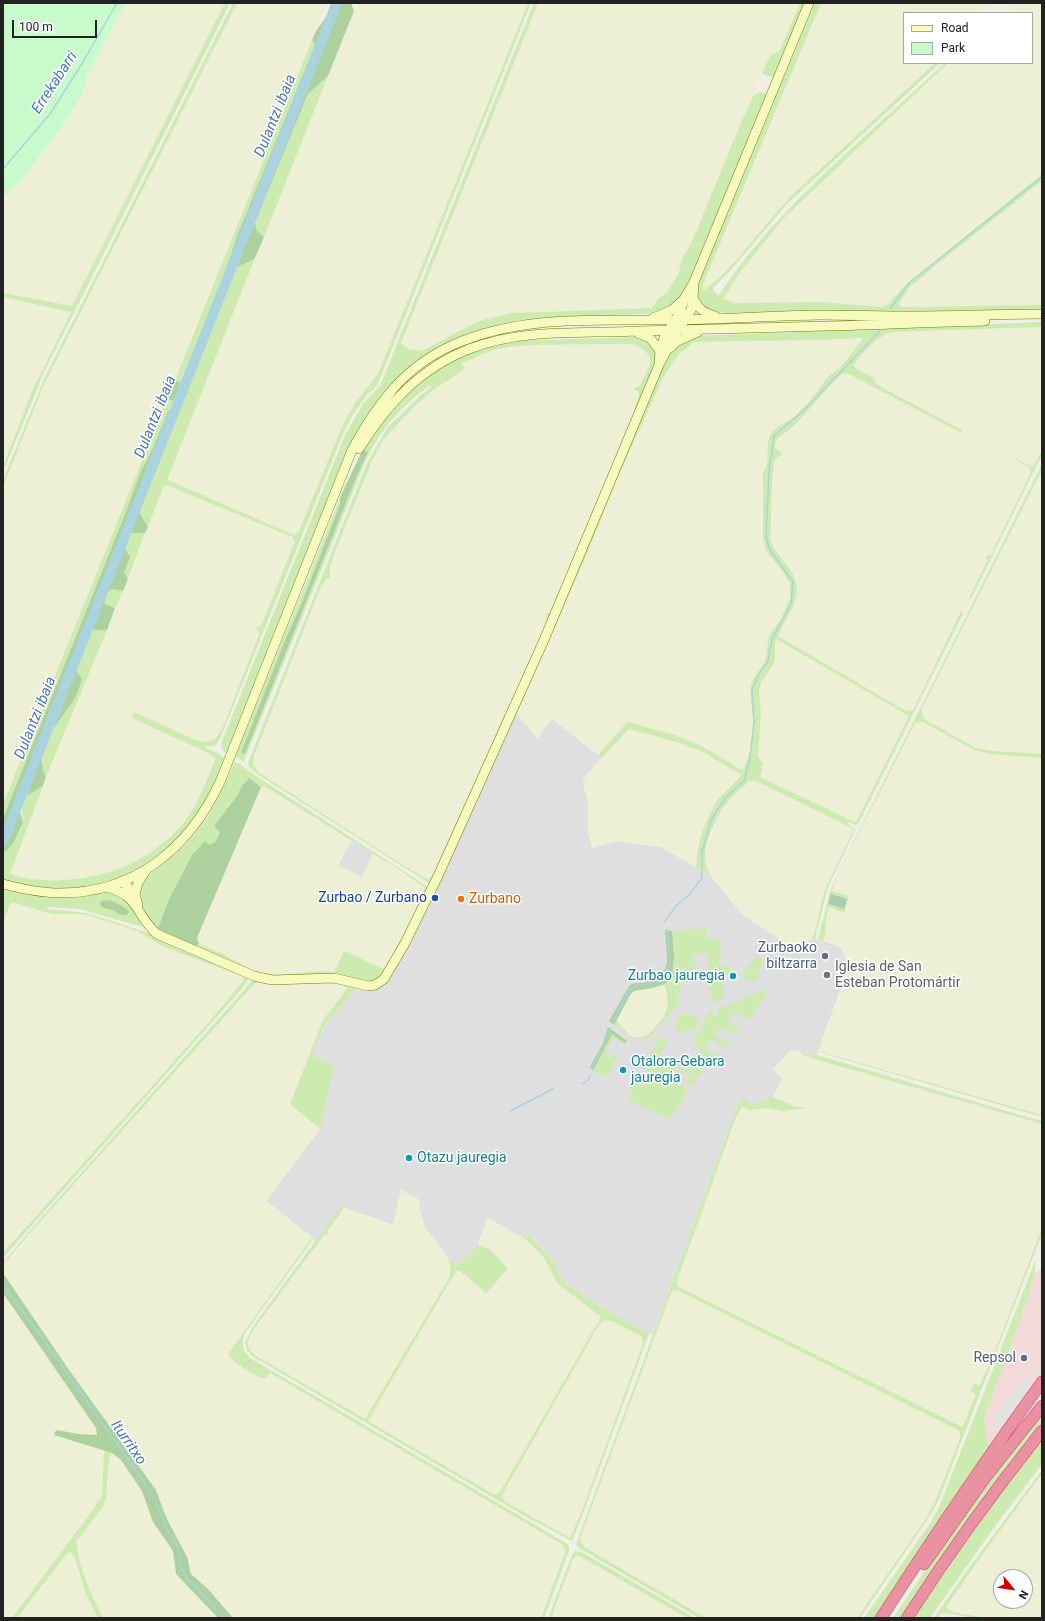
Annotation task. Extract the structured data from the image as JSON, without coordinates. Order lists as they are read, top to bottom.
{
  "water": ["Errekabarri", "Dulantzi ibaia", "Iturritxo"],
  "places": [
    "Zurbao / Zurbano",
    "Zurbano",
    "Zurbaoko biltzarra",
    "Iglesia de San Esteban Protomártir",
    "Zurbao jauregia",
    "Otalora-Gebara jauregia",
    "Otazu jauregia",
    "Repsol"
  ],
  "legend": ["Road", "Park"],
  "scale_bar": "100 m",
  "north": "bottom right"
}
